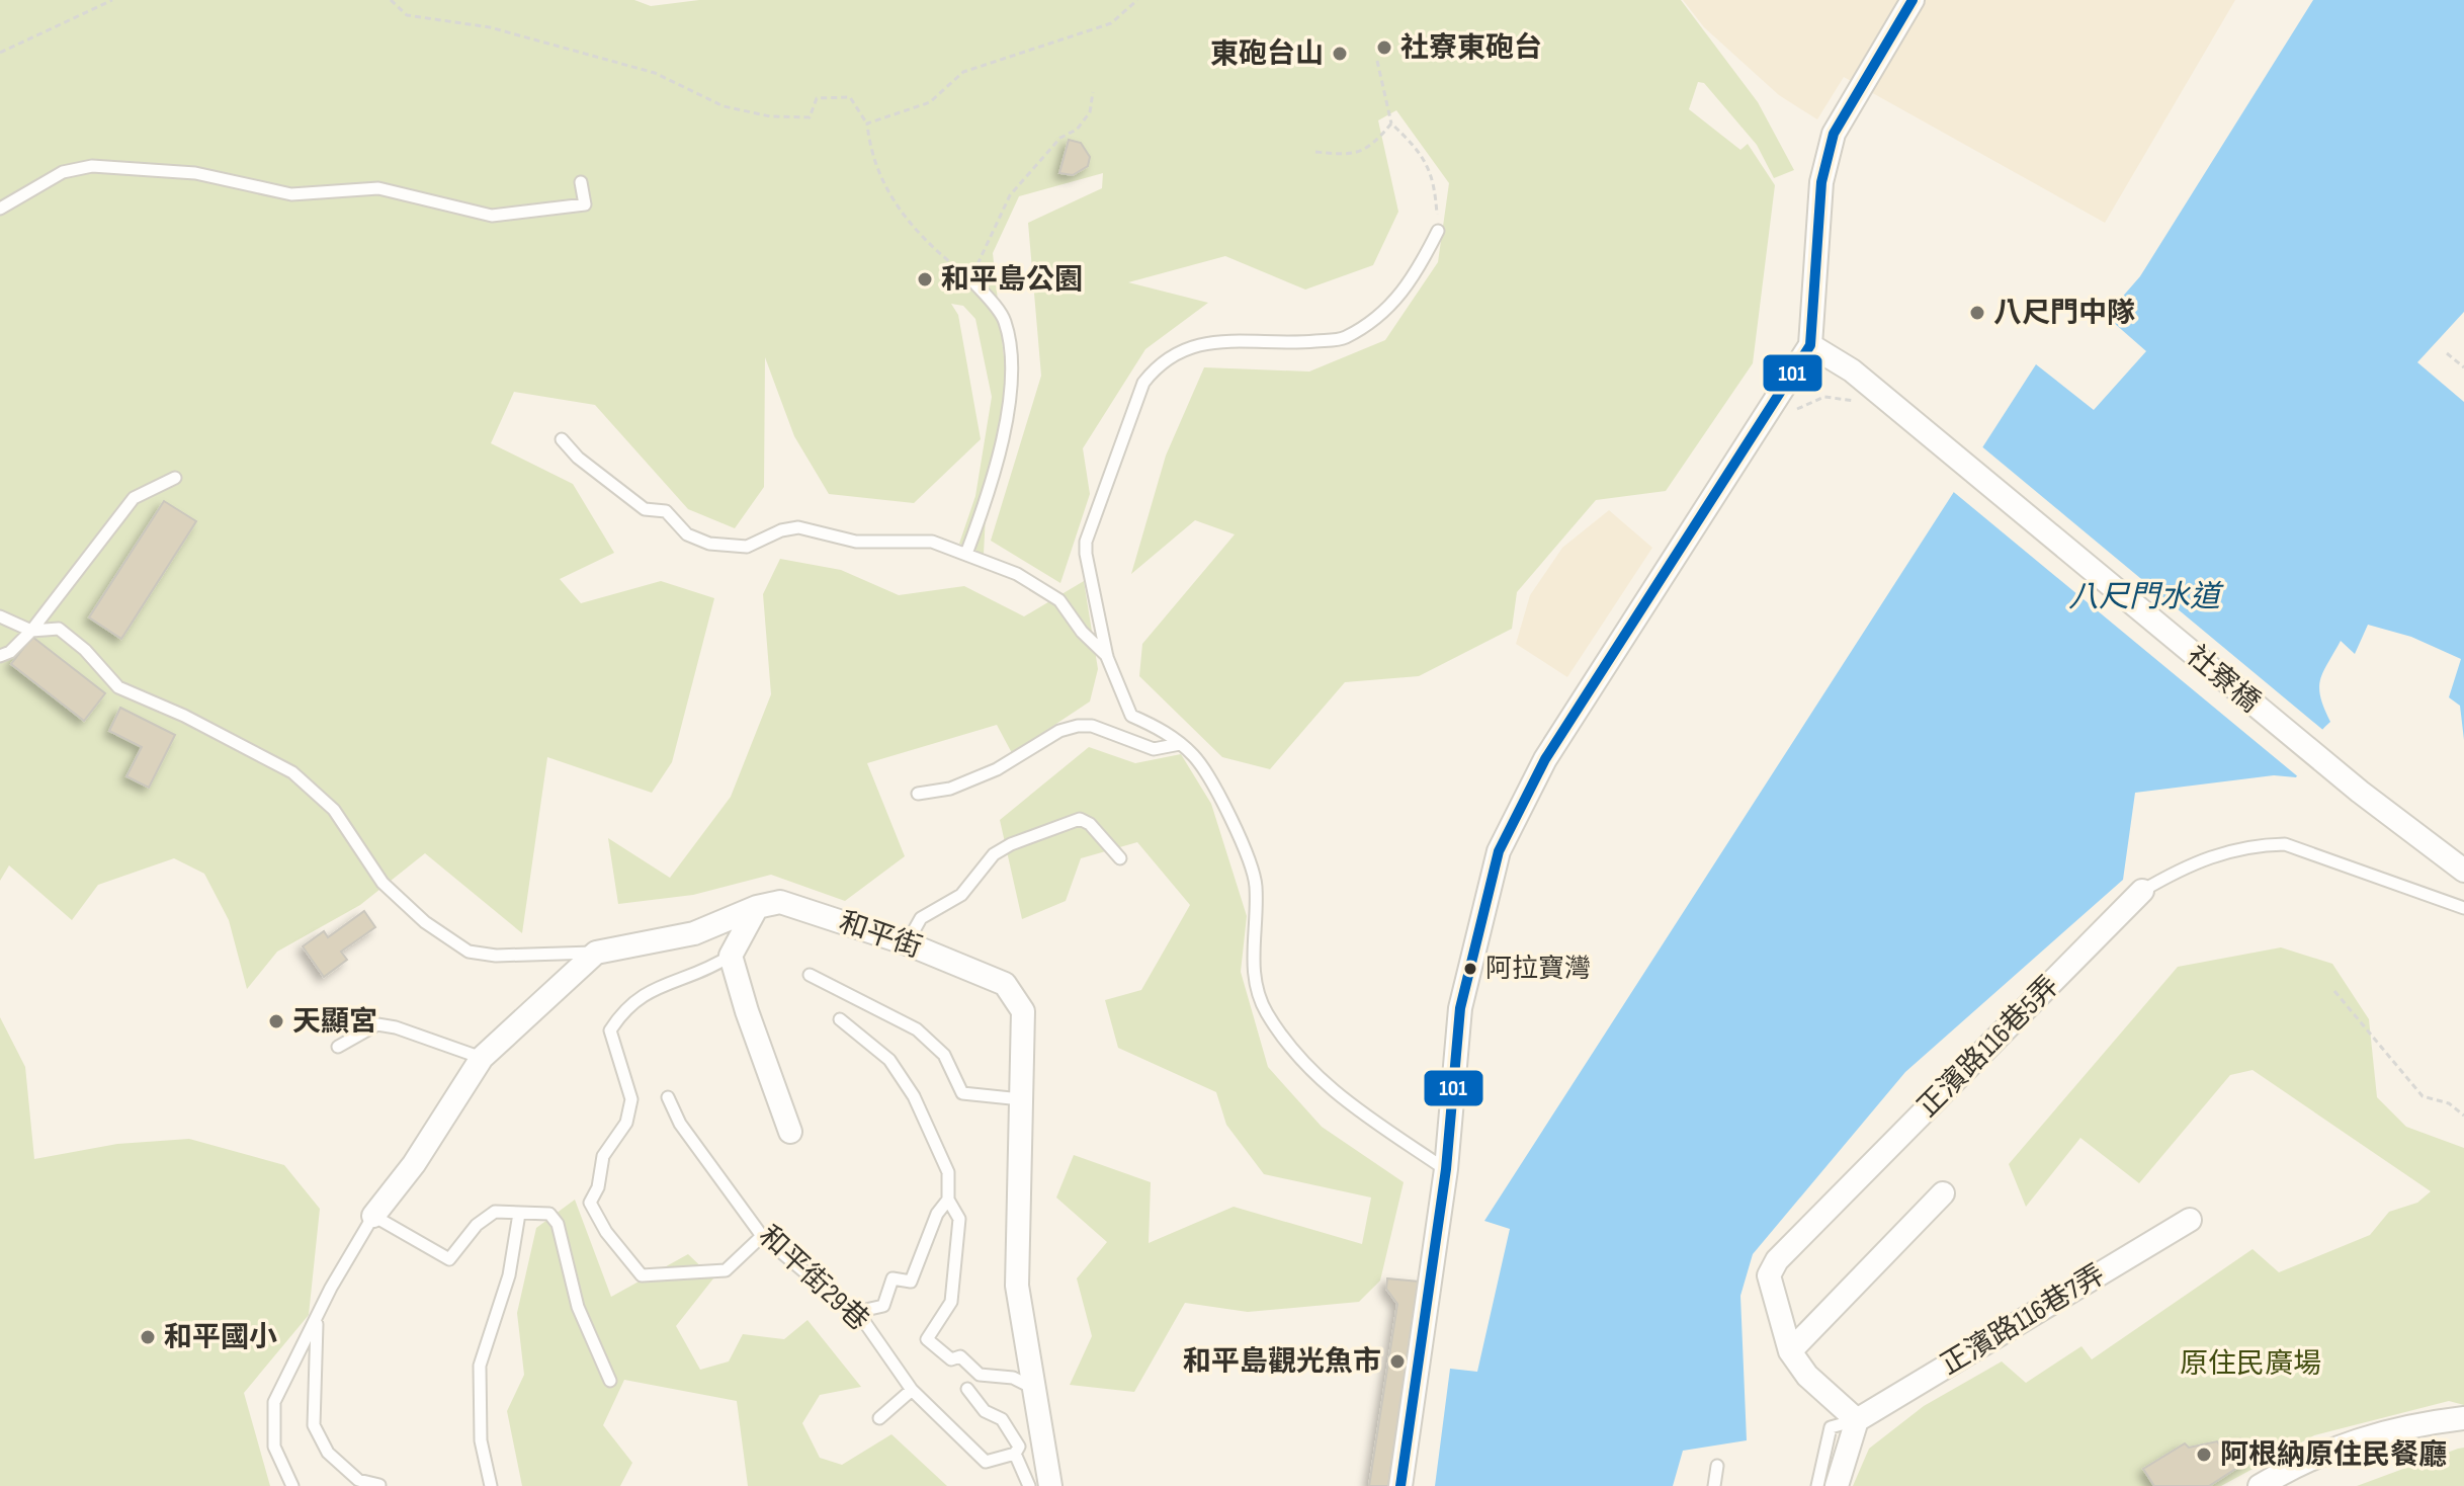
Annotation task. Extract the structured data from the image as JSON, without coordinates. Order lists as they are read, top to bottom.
{
  "streets": {
    "street": [
      "社寮橋",
      "和平街",
      "正濱路116巷5弄",
      "正濱路116巷7弄"
    ],
    "lane": ["和平街29巷"]
  },
  "crossings": [
    ["正濱路116巷5弄", "正濱路116巷7弄"]
  ],
  "water": ["八尺門水道"],
  "parks": ["原住民廣場"],
  "places": [
    "社寮東砲台",
    "東砲台山",
    "和平島公園",
    "八尺門中隊",
    "阿拉寶灣",
    "天顯宮",
    "和平國小",
    "和平島觀光魚市",
    "阿根納原住民餐廳"
  ],
  "lines": ["transit line 101"]
}
